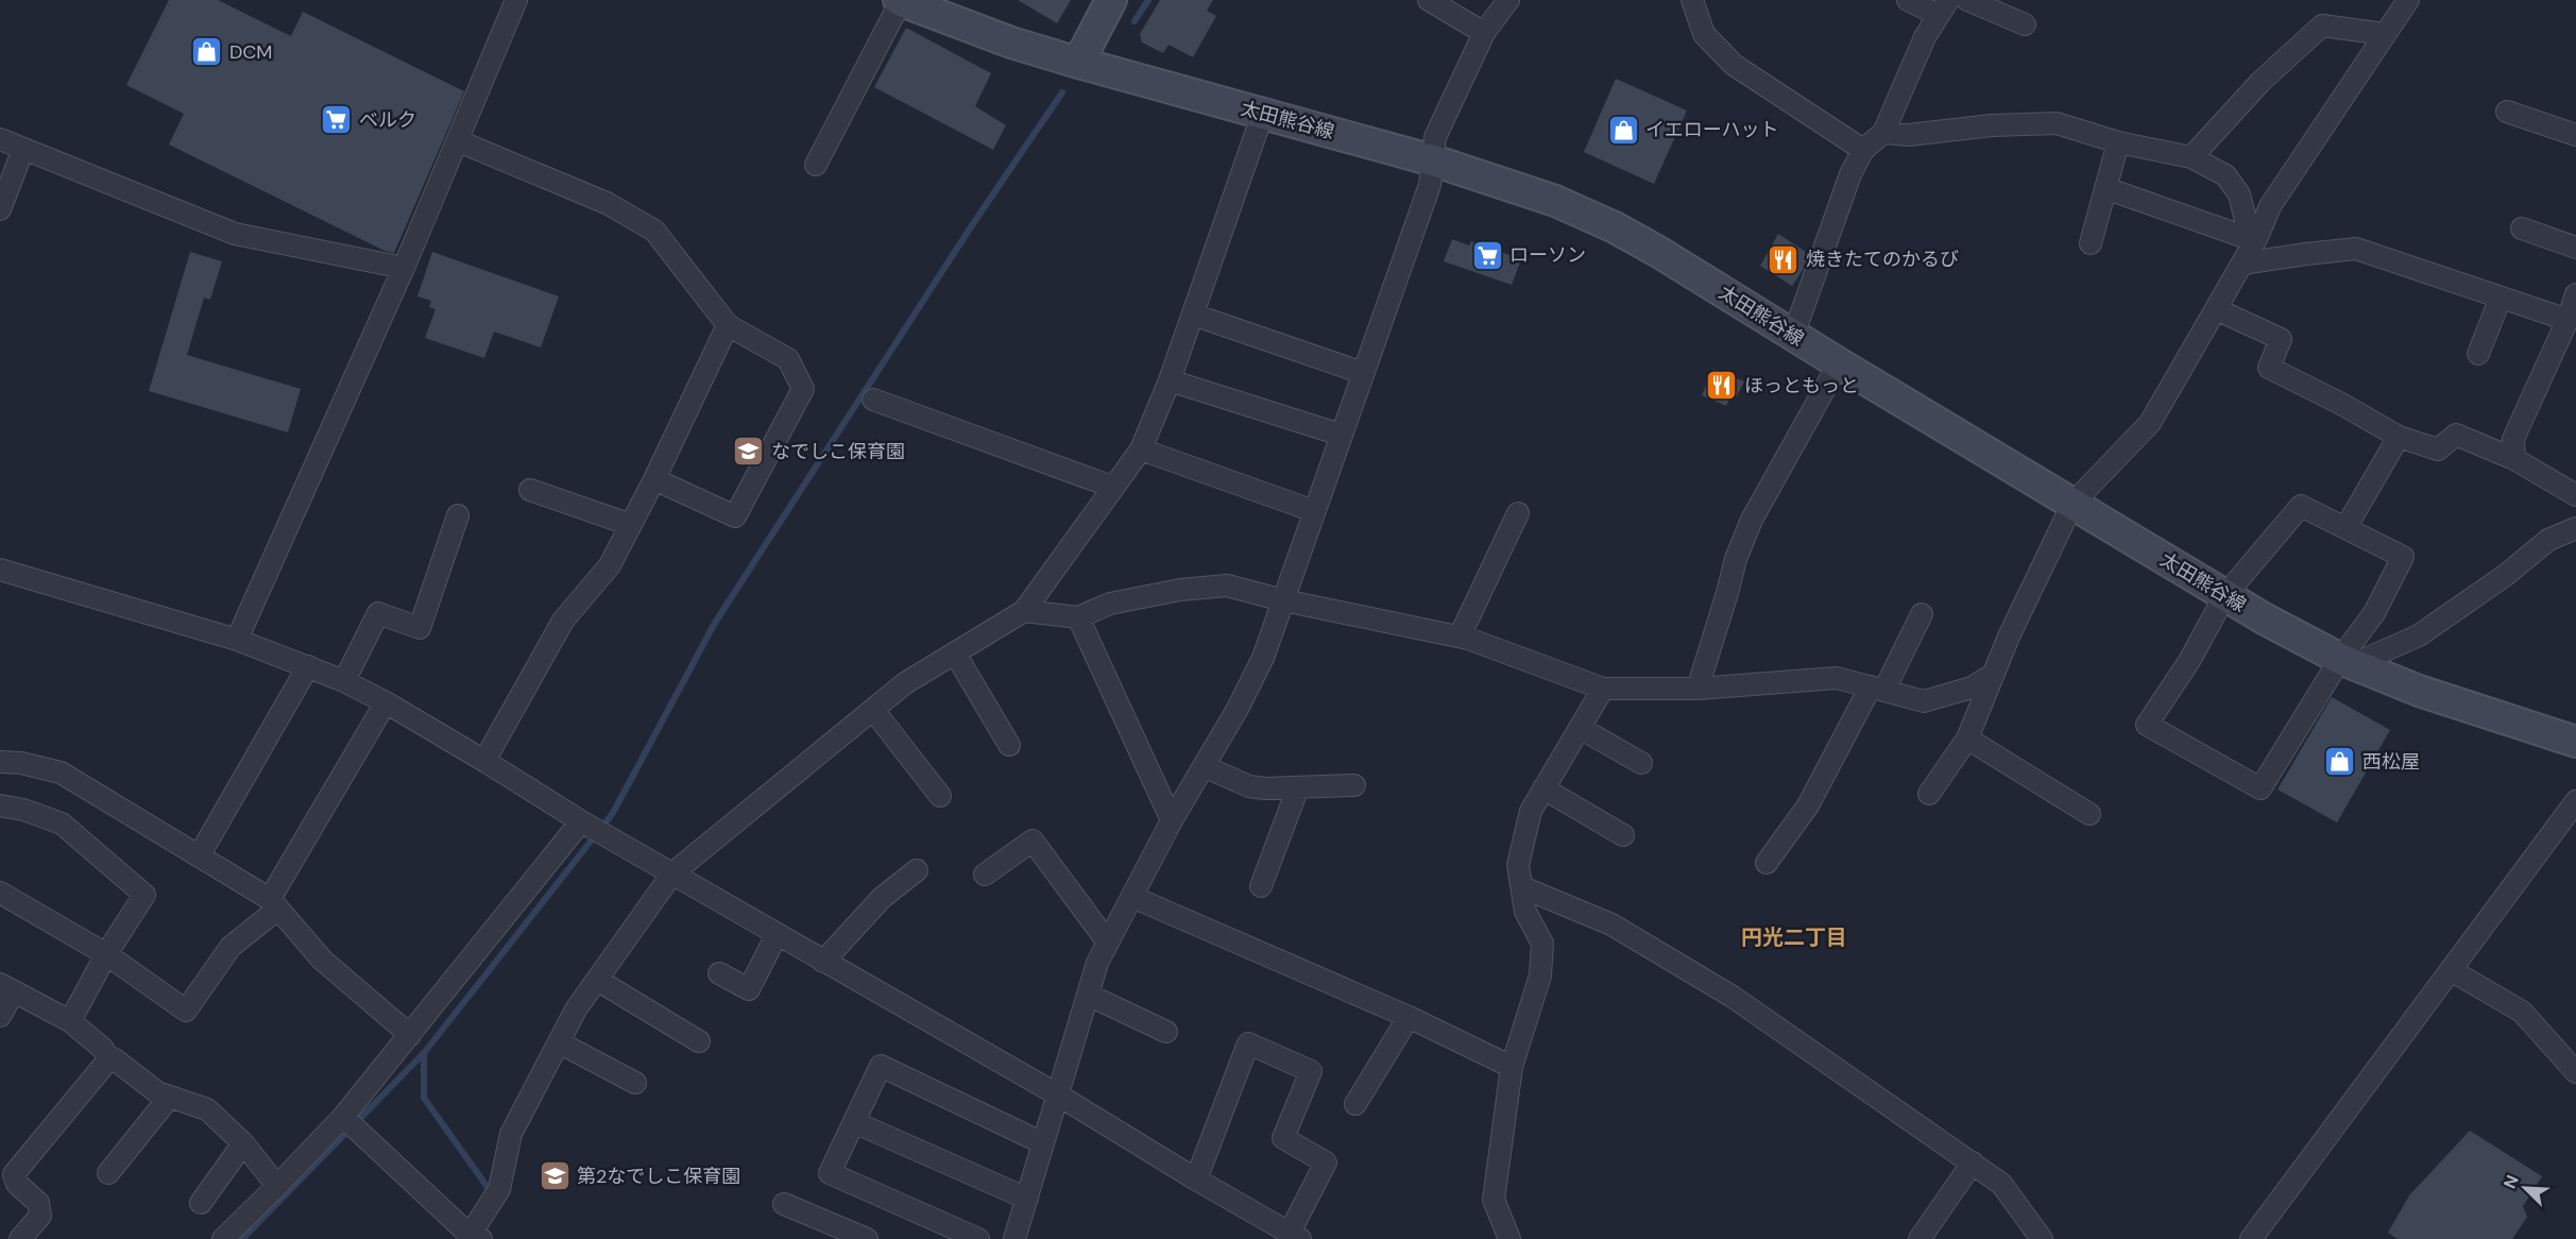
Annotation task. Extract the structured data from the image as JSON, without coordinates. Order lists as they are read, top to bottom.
{
  "streets": {
    "main road": ["太田熊谷線"]
  },
  "districts": ["円光二丁目"],
  "places": {
    "shop": ["DCM", "イエローハット", "西松屋"],
    "supermarket": ["ベルク", "ローソン"],
    "restaurant": ["焼きたてのかるび", "ほっともっと"],
    "school or university": ["なでしこ保育園", "第2なでしこ保育園"]
  },
  "north": "top left"
}
